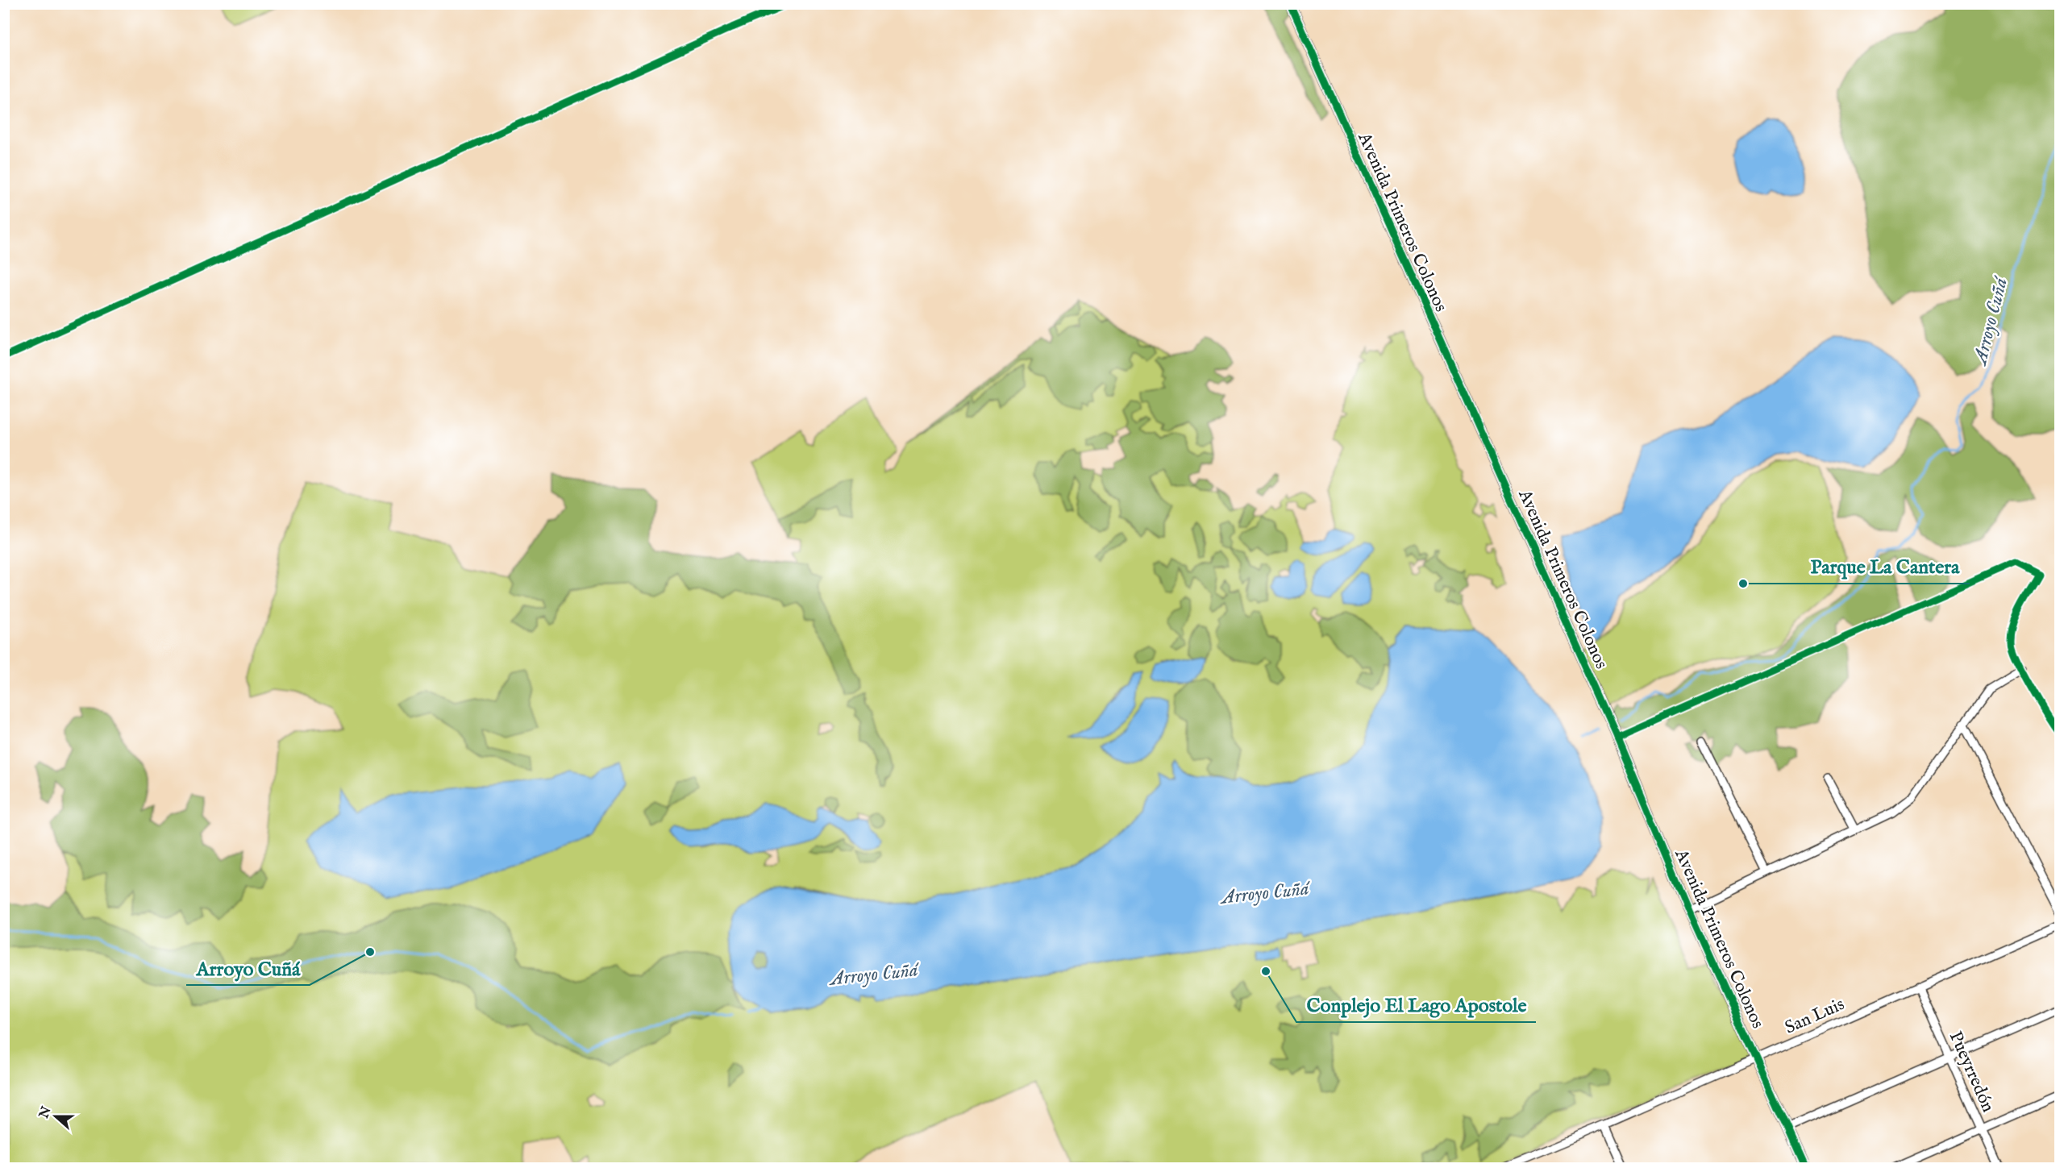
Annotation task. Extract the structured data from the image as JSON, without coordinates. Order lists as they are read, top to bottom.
{
  "streets": {
    "street": ["Avenida Primeros Colonos", "San Luis", "Pueyrredón"]
  },
  "crossings": [
    ["Avenida Primeros Colonos", "San Luis"],
    ["San Luis", "Pueyrredón"]
  ],
  "water": ["Arroyo Cuñá"],
  "places": ["Parque La Cantera", "Arroyo Cuñá", "Conplejo El Lago Apostole"],
  "north": "left"
}
